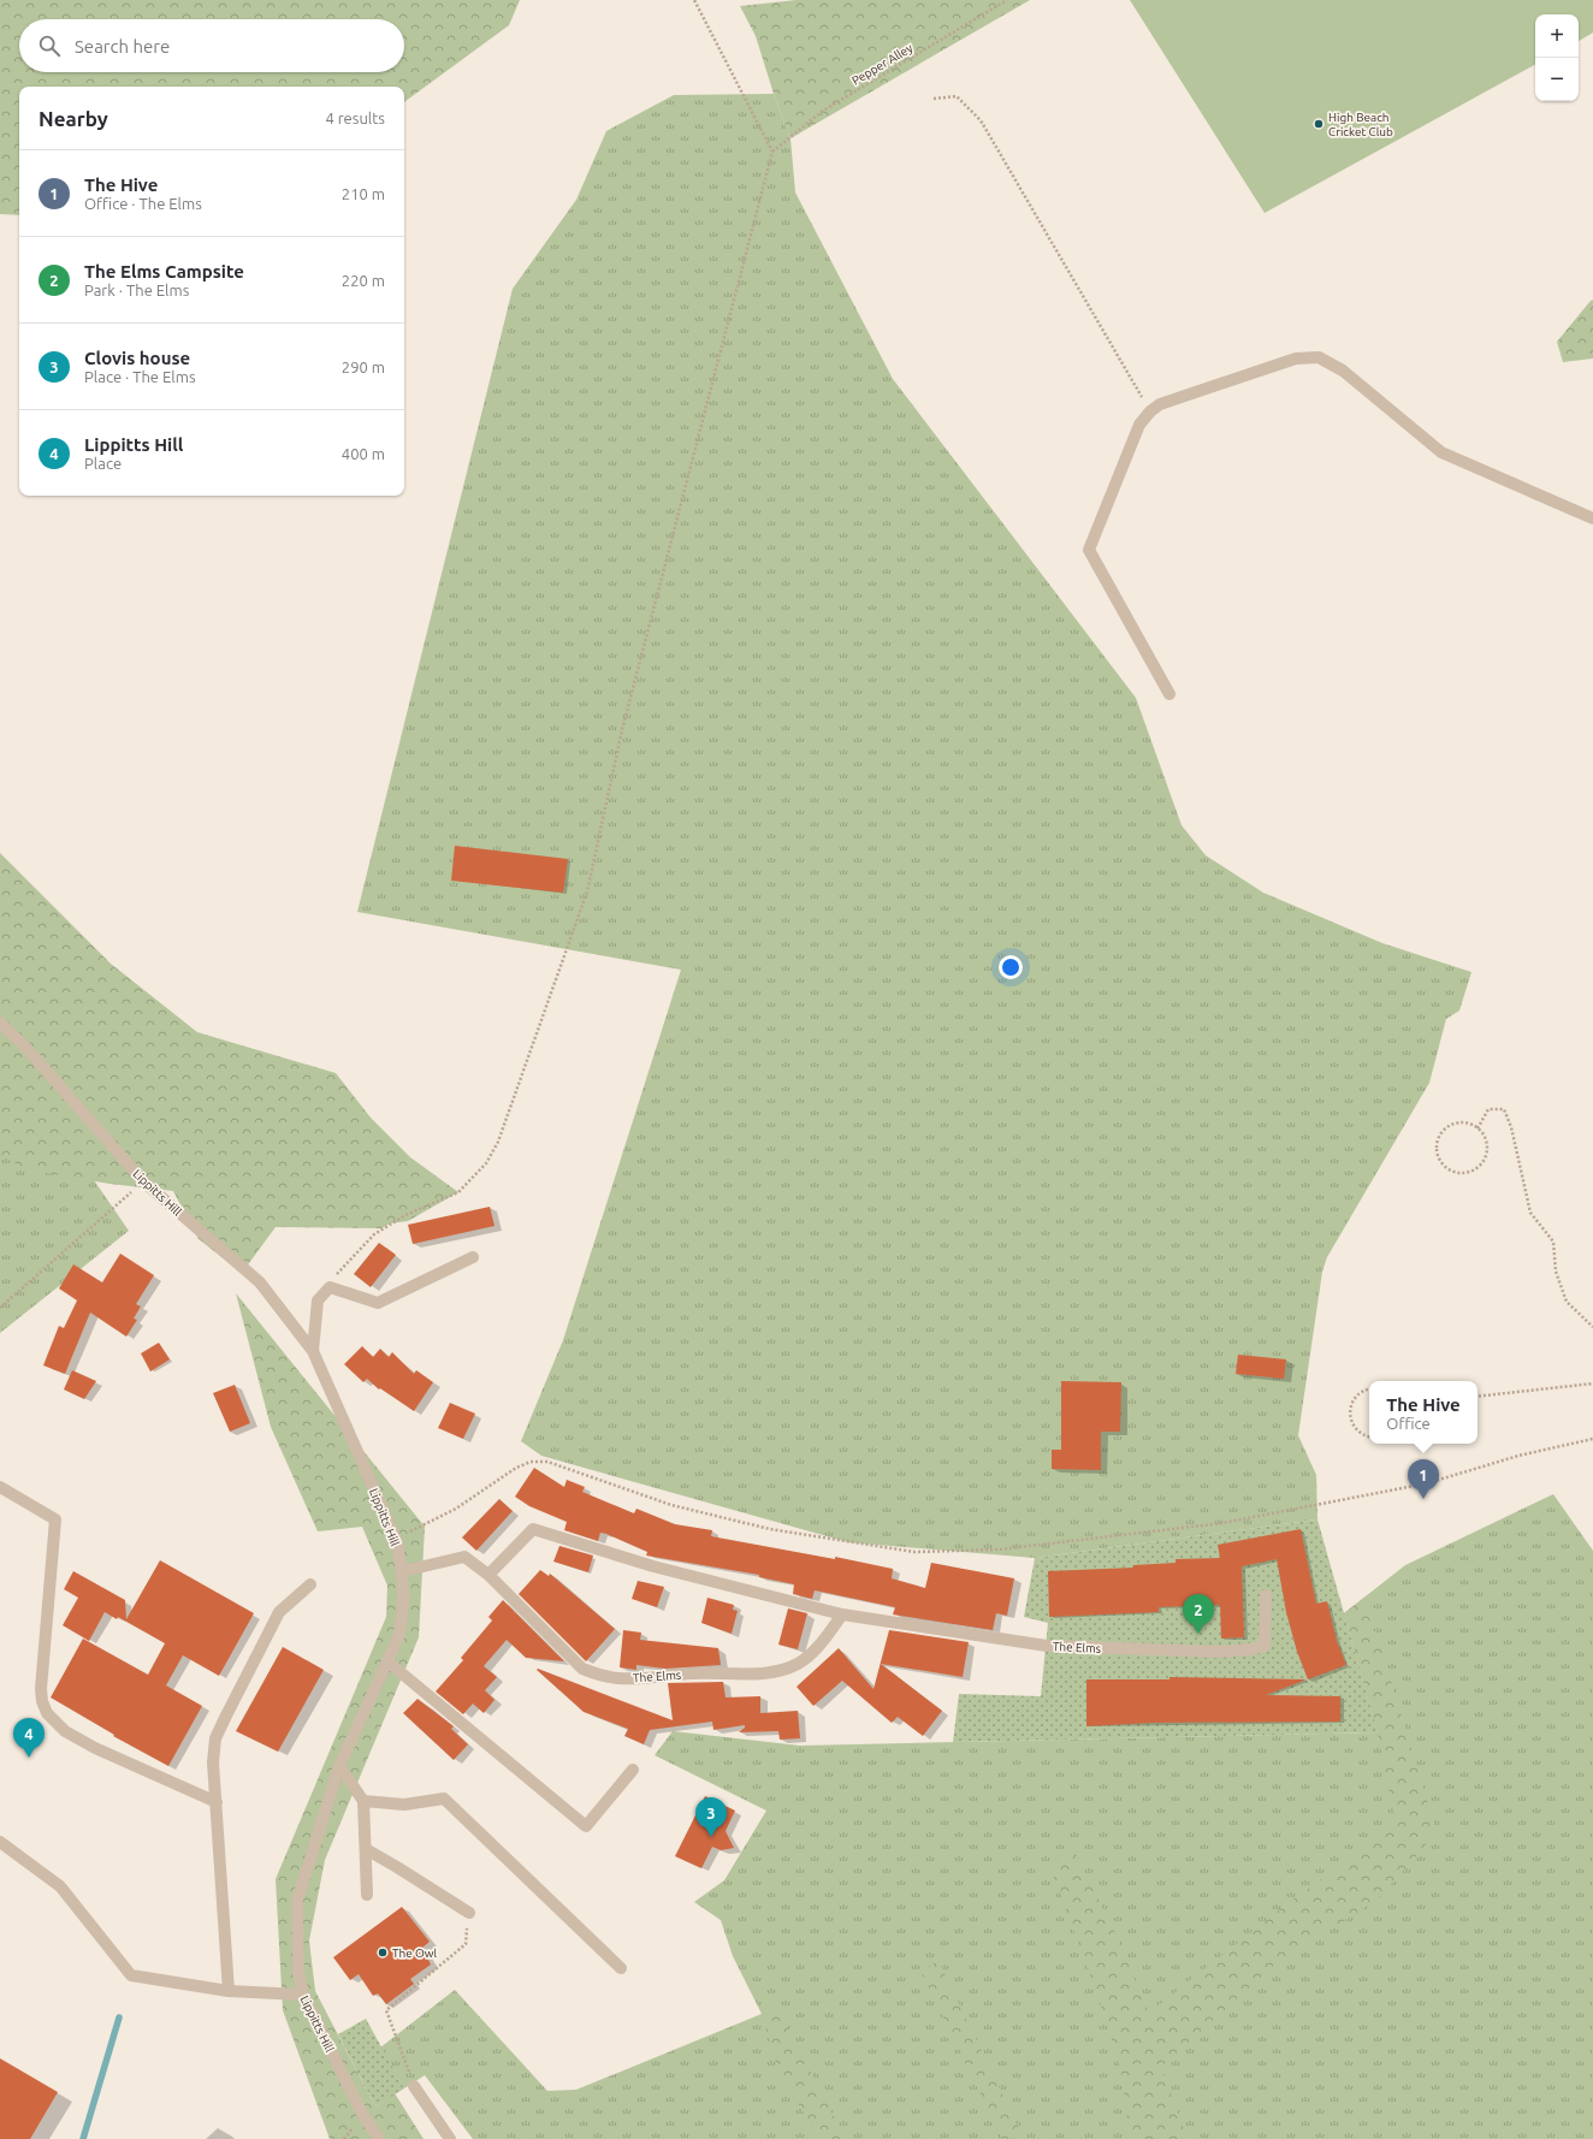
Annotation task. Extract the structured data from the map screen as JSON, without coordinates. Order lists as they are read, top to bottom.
{
  "streets": {
    "street": ["Lippitts Hill", "The Elms"],
    "path": ["Pepper Alley"]
  },
  "crossings": [
    ["Lippitts Hill", "The Elms"]
  ],
  "places": ["High Beach Cricket Club", "The Owl"],
  "page": {
    "map_buttons": ["+", "−"],
    "search": "Search here",
    "heading": ["Nearby", "4 results"],
    "list": [
      {
        "mark": "1",
        "name": "The Hive",
        "note": "Office · The Elms",
        "value": "210 m"
      },
      {
        "mark": "2",
        "name": "The Elms Campsite",
        "note": "Park · The Elms",
        "value": "220 m"
      },
      {
        "mark": "3",
        "name": "Clovis house",
        "note": "Place · The Elms",
        "value": "290 m"
      },
      {
        "mark": "4",
        "name": "Lippitts Hill",
        "note": "Place",
        "value": "400 m"
      }
    ],
    "popup": ["The Hive", "Office"],
    "pins": [
      "1",
      "2",
      "4",
      "3"
    ]
  }
}
